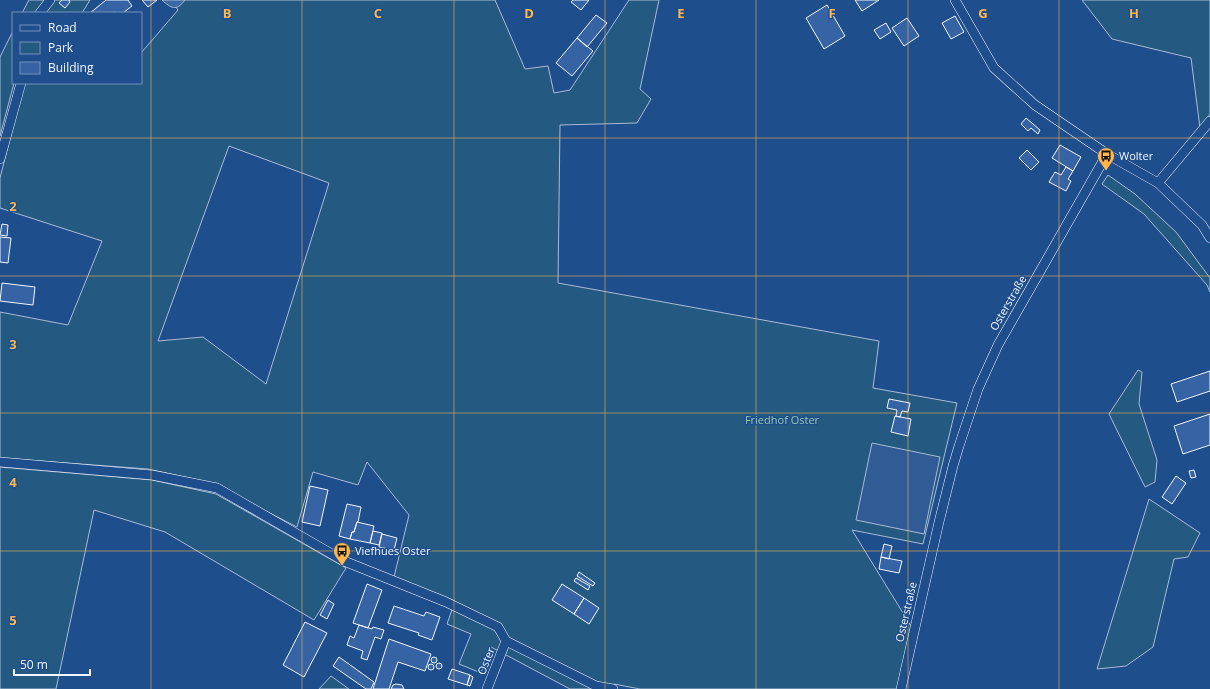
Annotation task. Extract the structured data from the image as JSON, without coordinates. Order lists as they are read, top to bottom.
{
  "streets": {
    "street": ["Osterstraße", "Oster"]
  },
  "parks": ["Friedhof Oster"],
  "places": {
    "bus stop": ["Wolter", "Viefhues Oster"]
  },
  "legend": ["Road", "Park", "Building"],
  "scale_bar": "50 m",
  "grid": {
    "columns": [
      "B",
      "C",
      "D",
      "E",
      "F",
      "G",
      "H"
    ],
    "rows": [
      "2",
      "3",
      "4",
      "5"
    ]
  }
}
